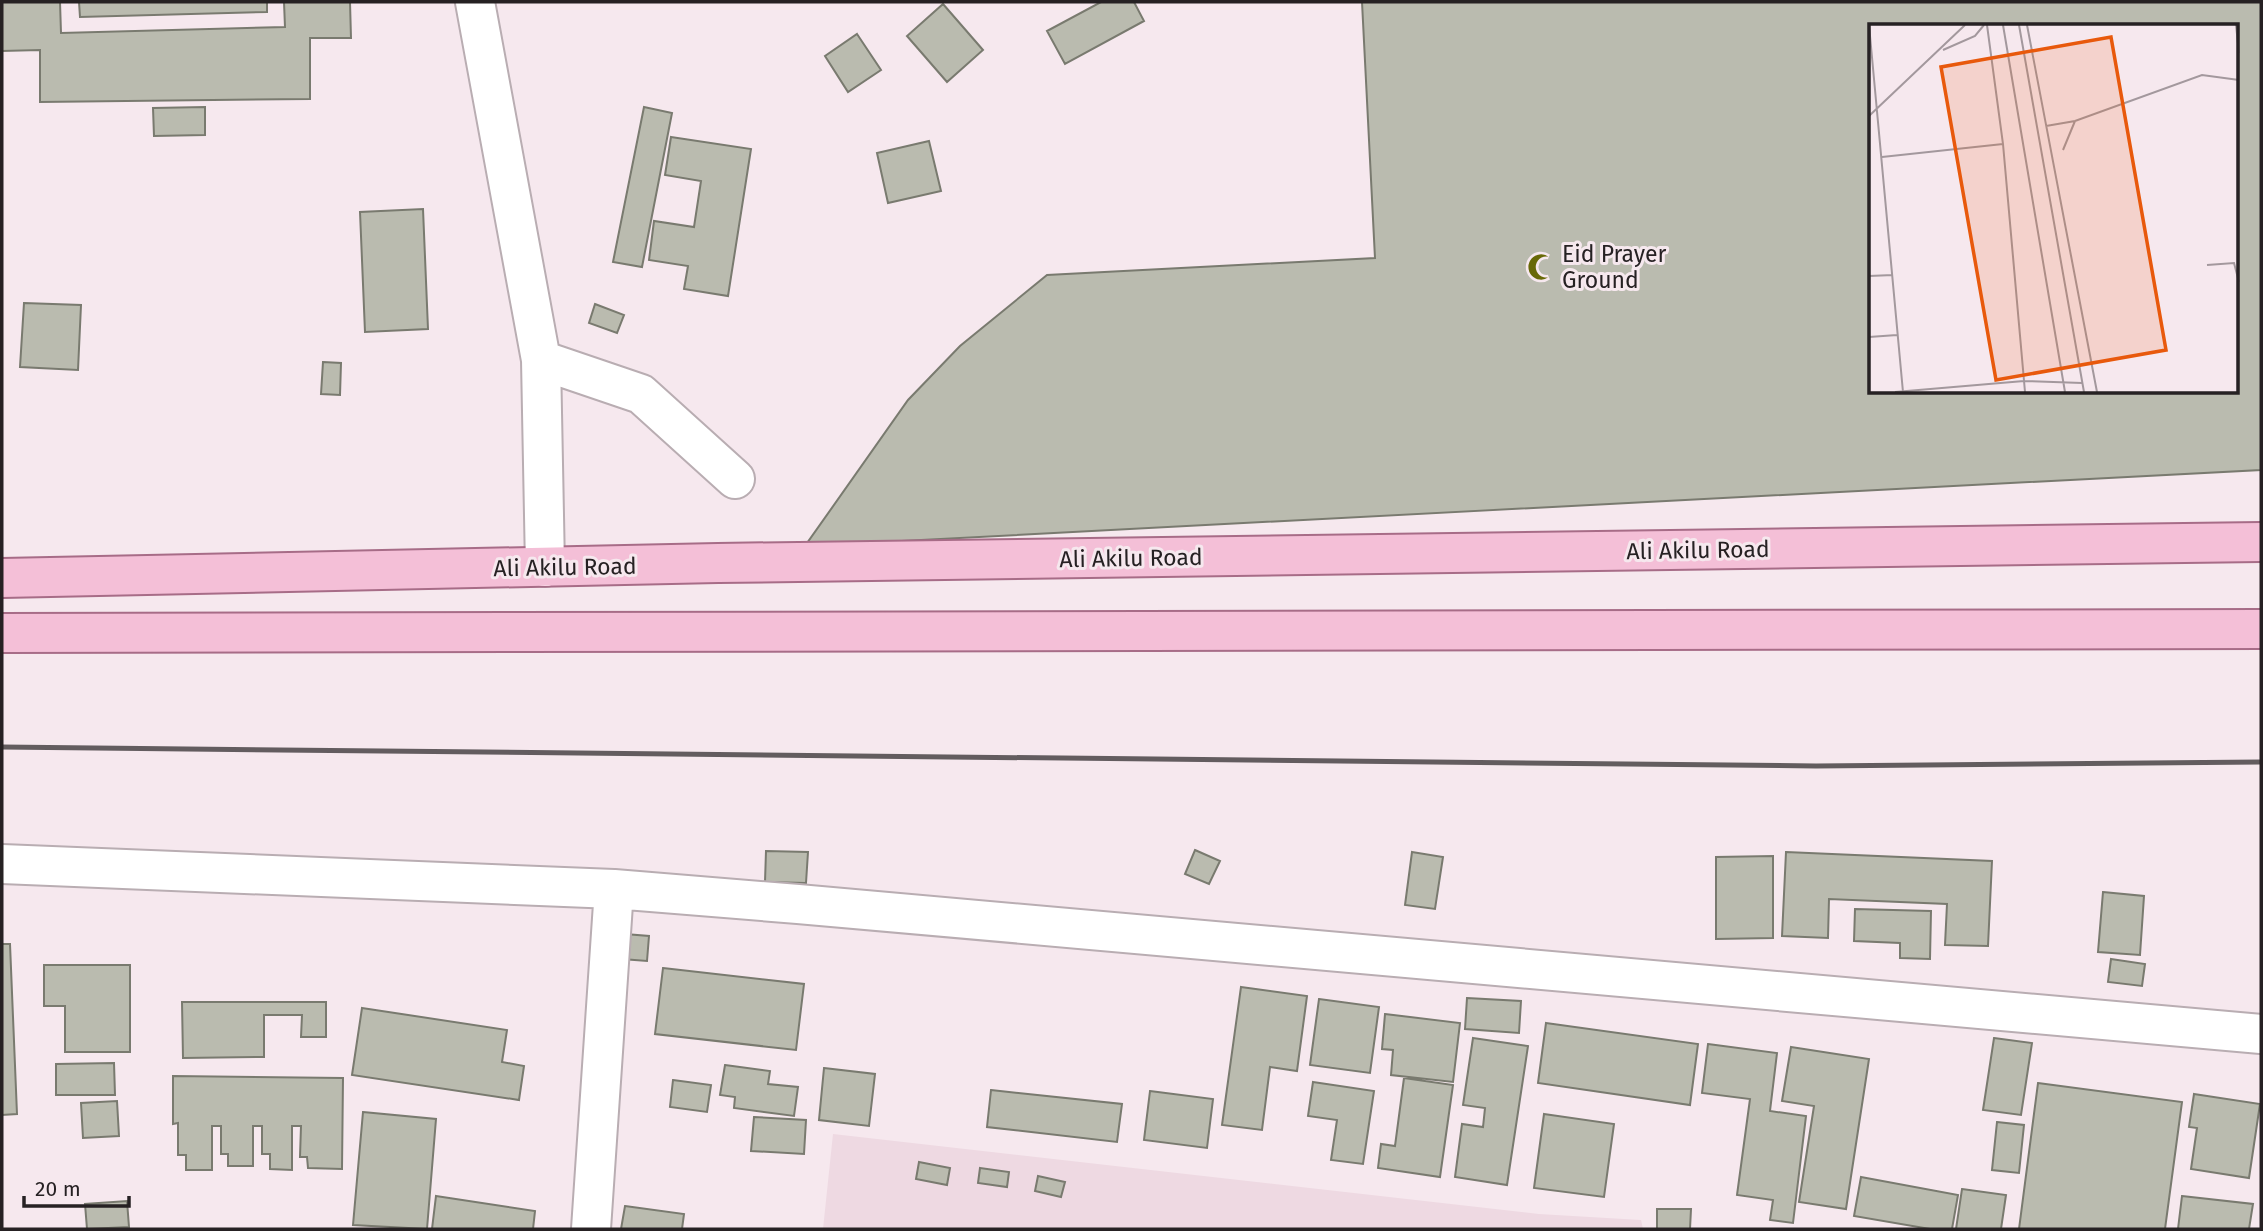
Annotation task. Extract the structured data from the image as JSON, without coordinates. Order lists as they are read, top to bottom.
{
  "streets": {
    "main road": ["Ali Akilu Road"]
  },
  "places": {
    "mosque": ["Eid Prayer Ground"]
  },
  "scale_bar": "20 m"
}
